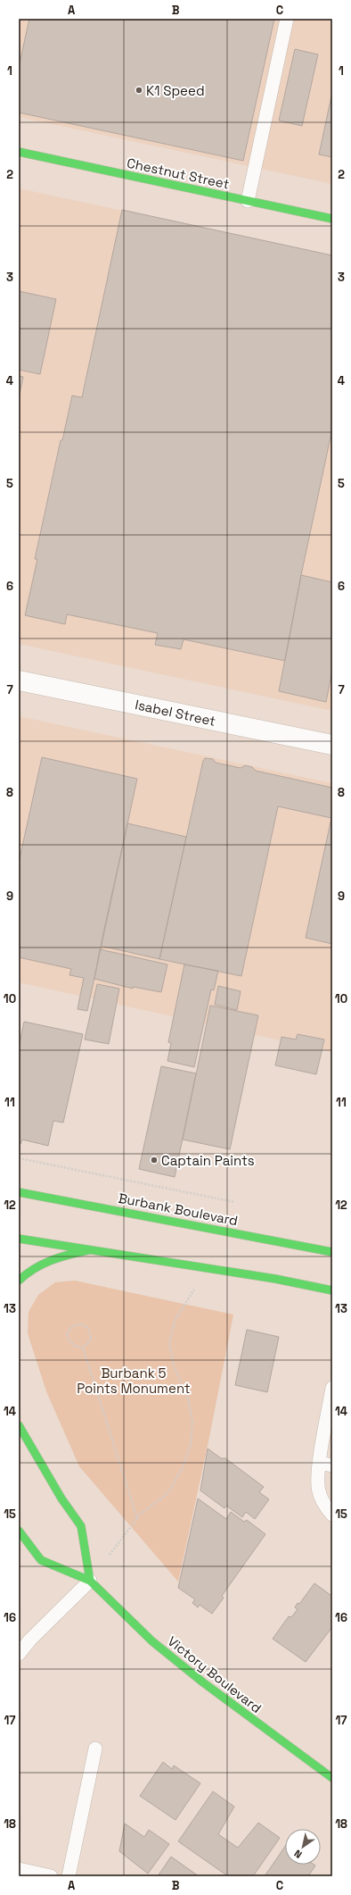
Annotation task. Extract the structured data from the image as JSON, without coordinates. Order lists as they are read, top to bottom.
{
  "streets": {
    "main road": ["Chestnut Street", "Burbank Boulevard", "Victory Boulevard"],
    "street": ["Isabel Street"]
  },
  "parks": ["Burbank 5 Points Monument"],
  "places": ["K1 Speed", "Captain Paints"],
  "north": "bottom left",
  "grid": {
    "columns": ["A", "B", "C"],
    "rows": [
      "1",
      "2",
      "3",
      "4",
      "5",
      "6",
      "7",
      "8",
      "9",
      "10",
      "11",
      "12",
      "13",
      "14",
      "15",
      "16",
      "17",
      "18"
    ]
  }
}
